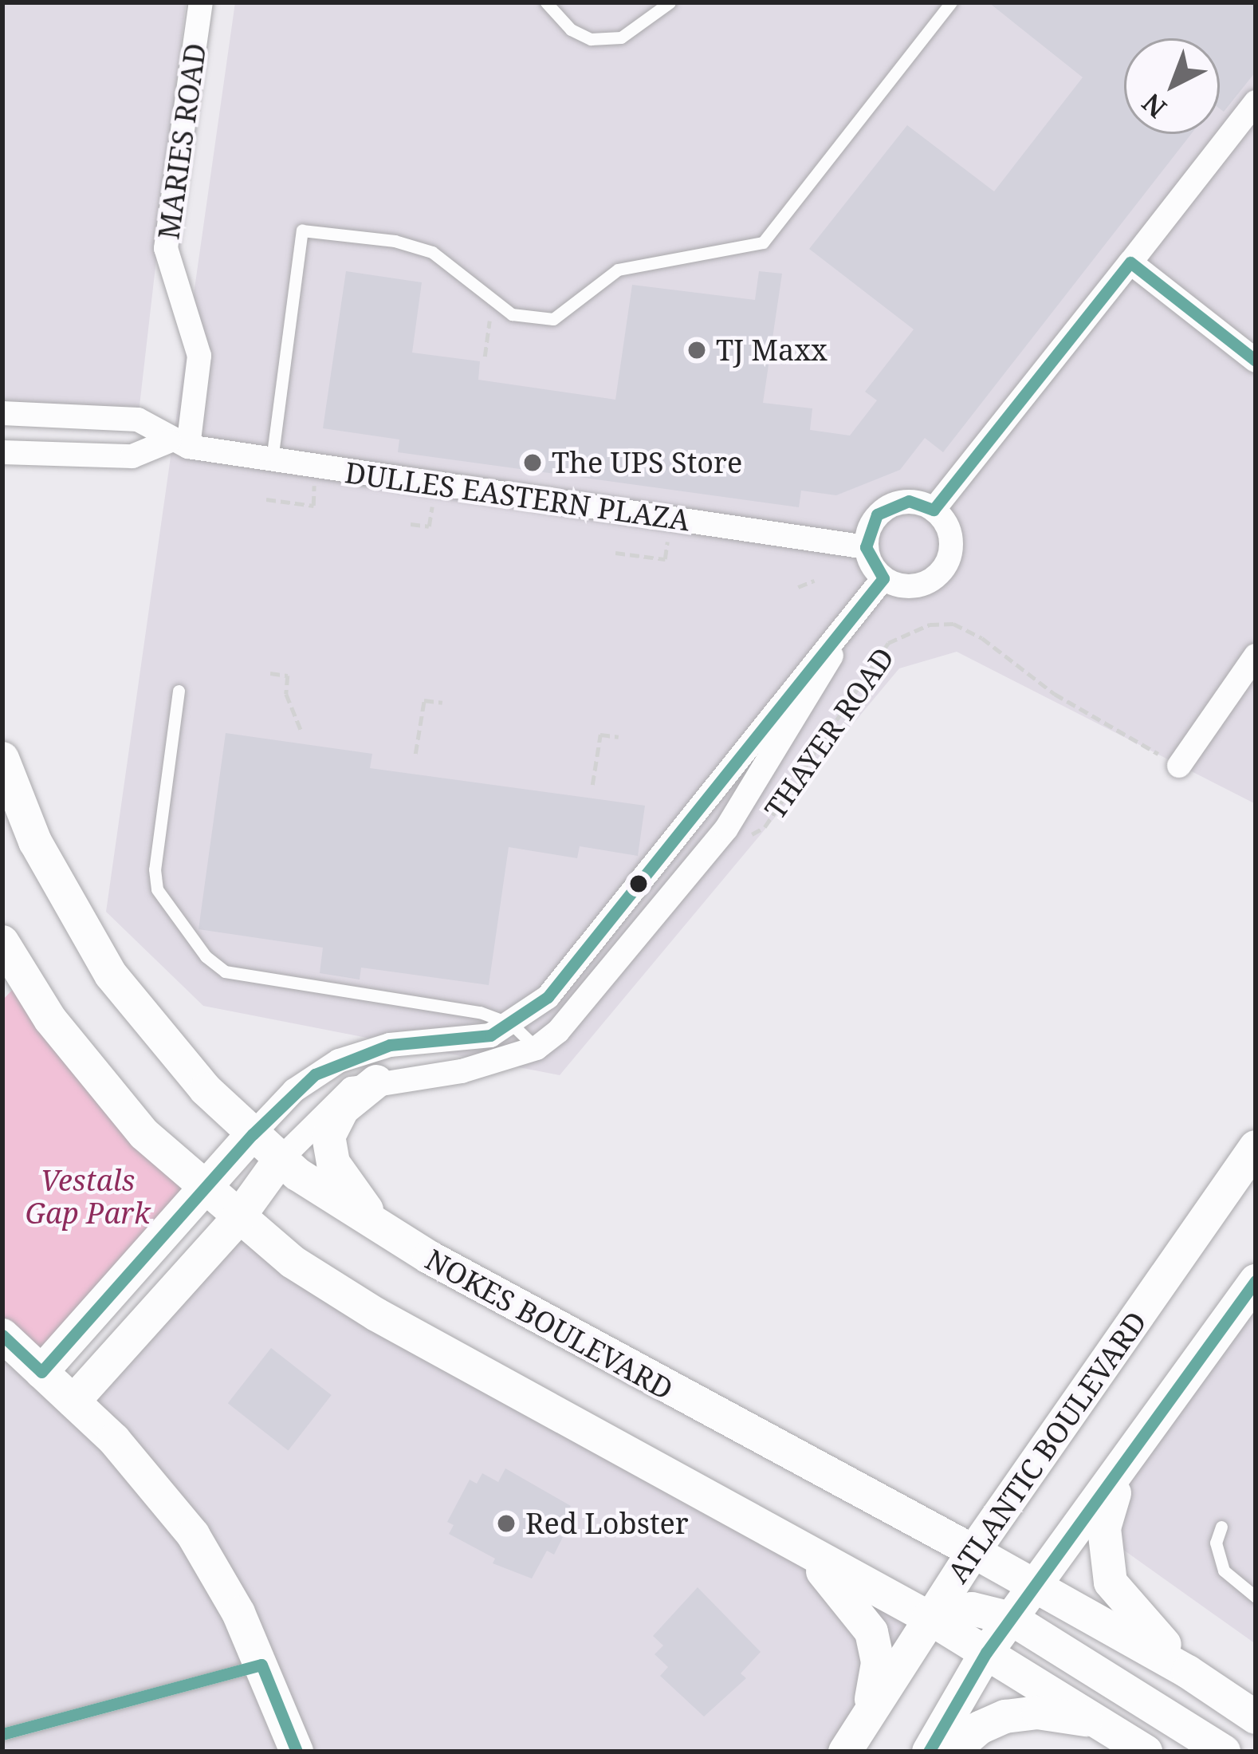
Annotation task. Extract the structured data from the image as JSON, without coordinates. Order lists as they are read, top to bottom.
{
  "streets": {
    "main road": ["NOKES BOULEVARD", "ATLANTIC BOULEVARD"],
    "street": ["MARIES ROAD", "DULLES EASTERN PLAZA"],
    "path": ["THAYER ROAD"]
  },
  "crossings": [
    ["MARIES ROAD", "DULLES EASTERN PLAZA"],
    ["NOKES BOULEVARD", "ATLANTIC BOULEVARD"]
  ],
  "parks": ["Vestals Gap Park"],
  "places": ["TJ Maxx", "The UPS Store", "Red Lobster"],
  "north": "bottom left"
}
